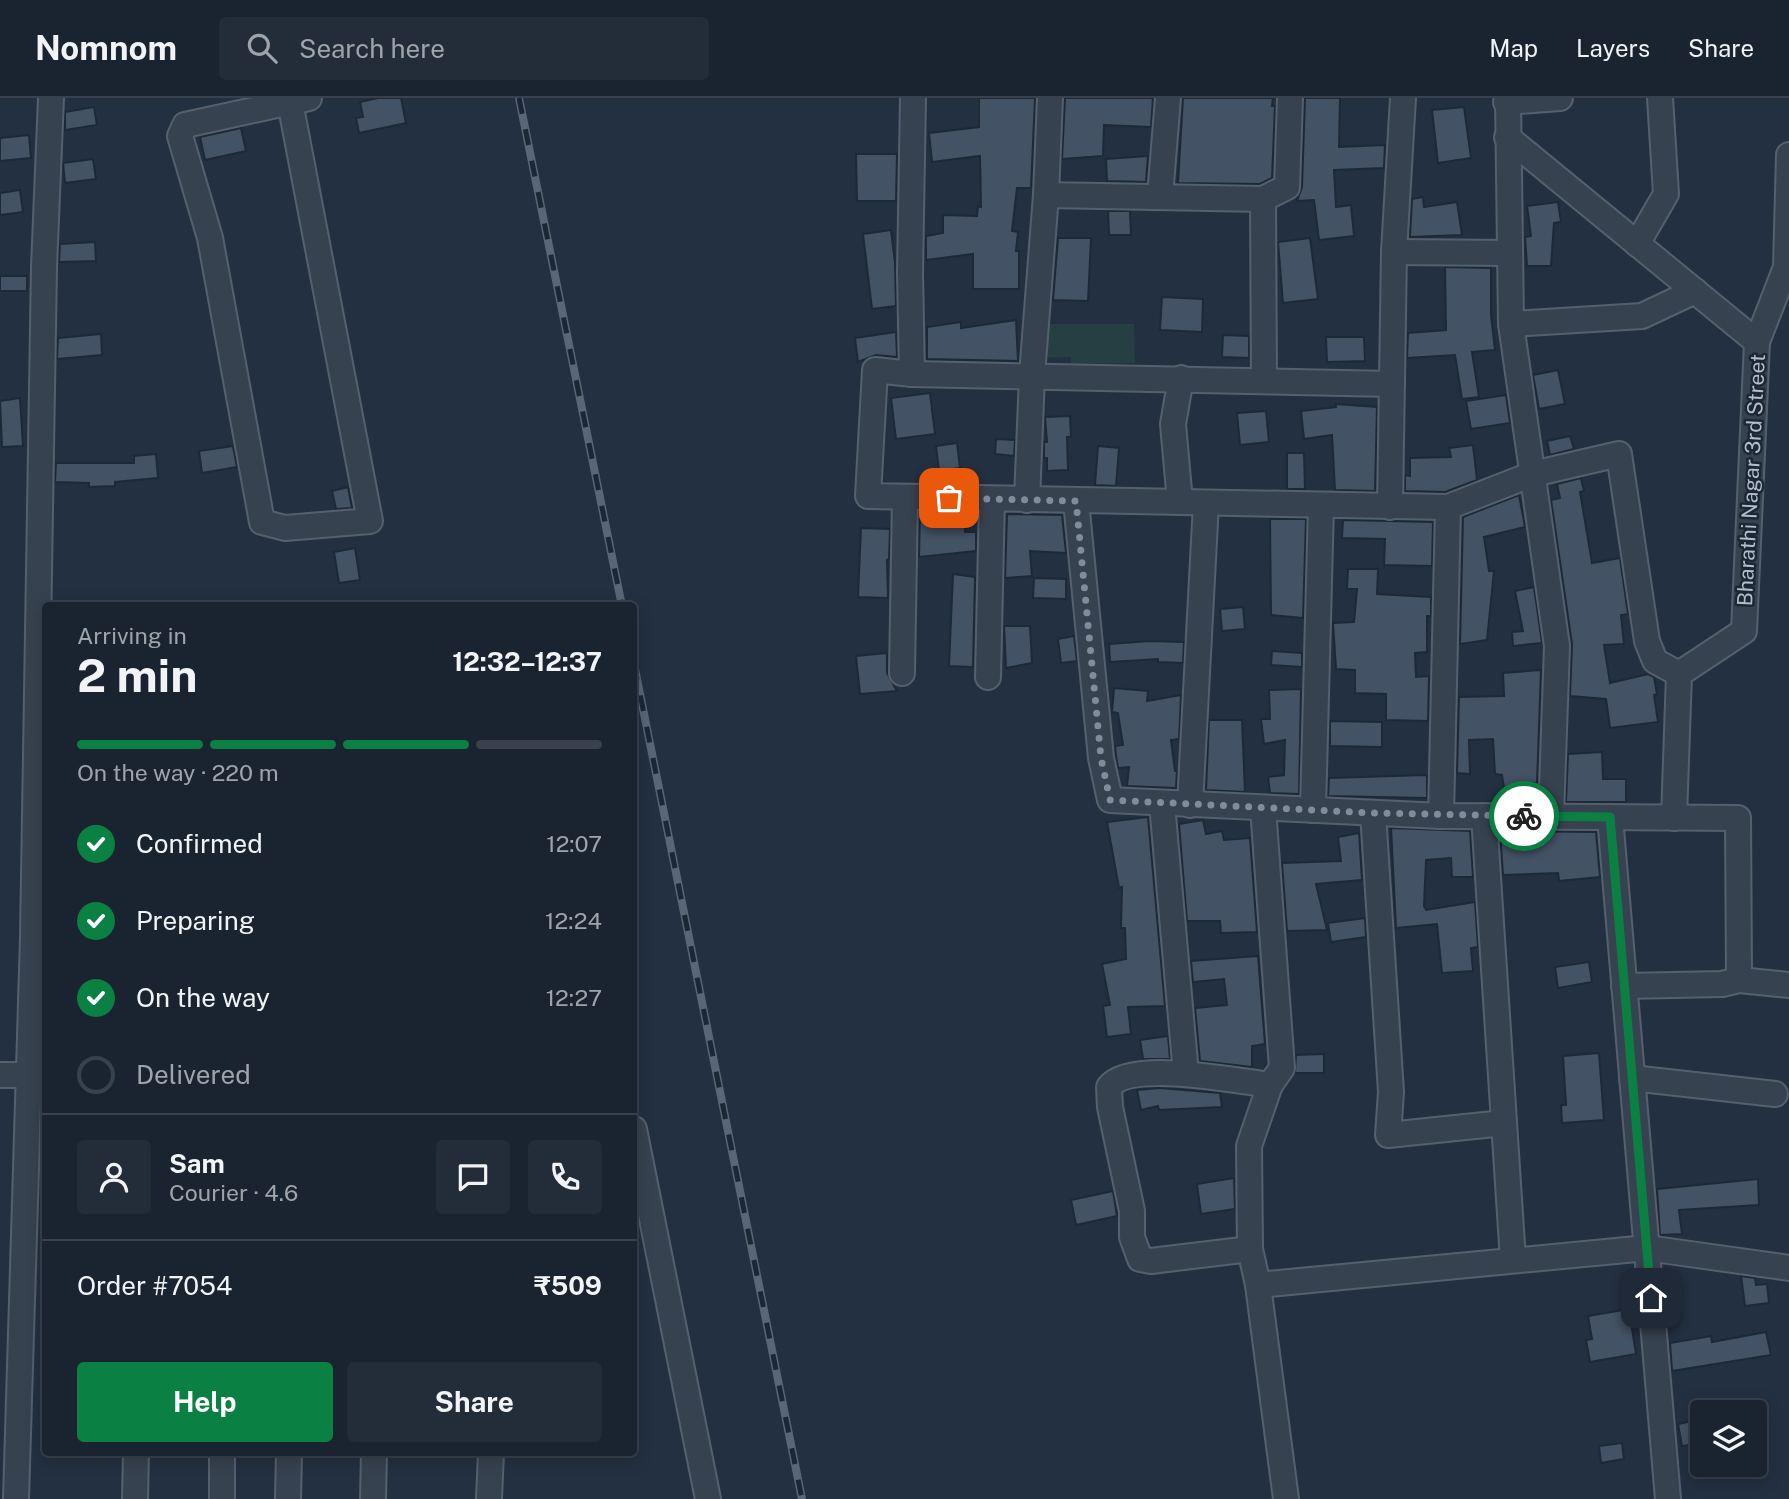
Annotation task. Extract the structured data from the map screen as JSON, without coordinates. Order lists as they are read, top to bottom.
{
  "streets": {
    "street": ["Bharathi Nagar 3rd Street"]
  },
  "page": {
    "header": "Nomnom",
    "search": "Search here",
    "nav": ["Map", "Layers", "Share"],
    "heading": ["2 min", "Arriving in", "12:32–12:37"],
    "panel": [
      "Sam",
      "Courier · 4.6",
      "Order #7054",
      "₹509"
    ],
    "bar": "On the way · 220 m",
    "list": [
      ["Confirmed", "12:07"],
      ["Preparing", "12:24"],
      ["On the way", "12:27"],
      "Delivered"
    ],
    "buttons": ["Help", "Share"]
  }
}
